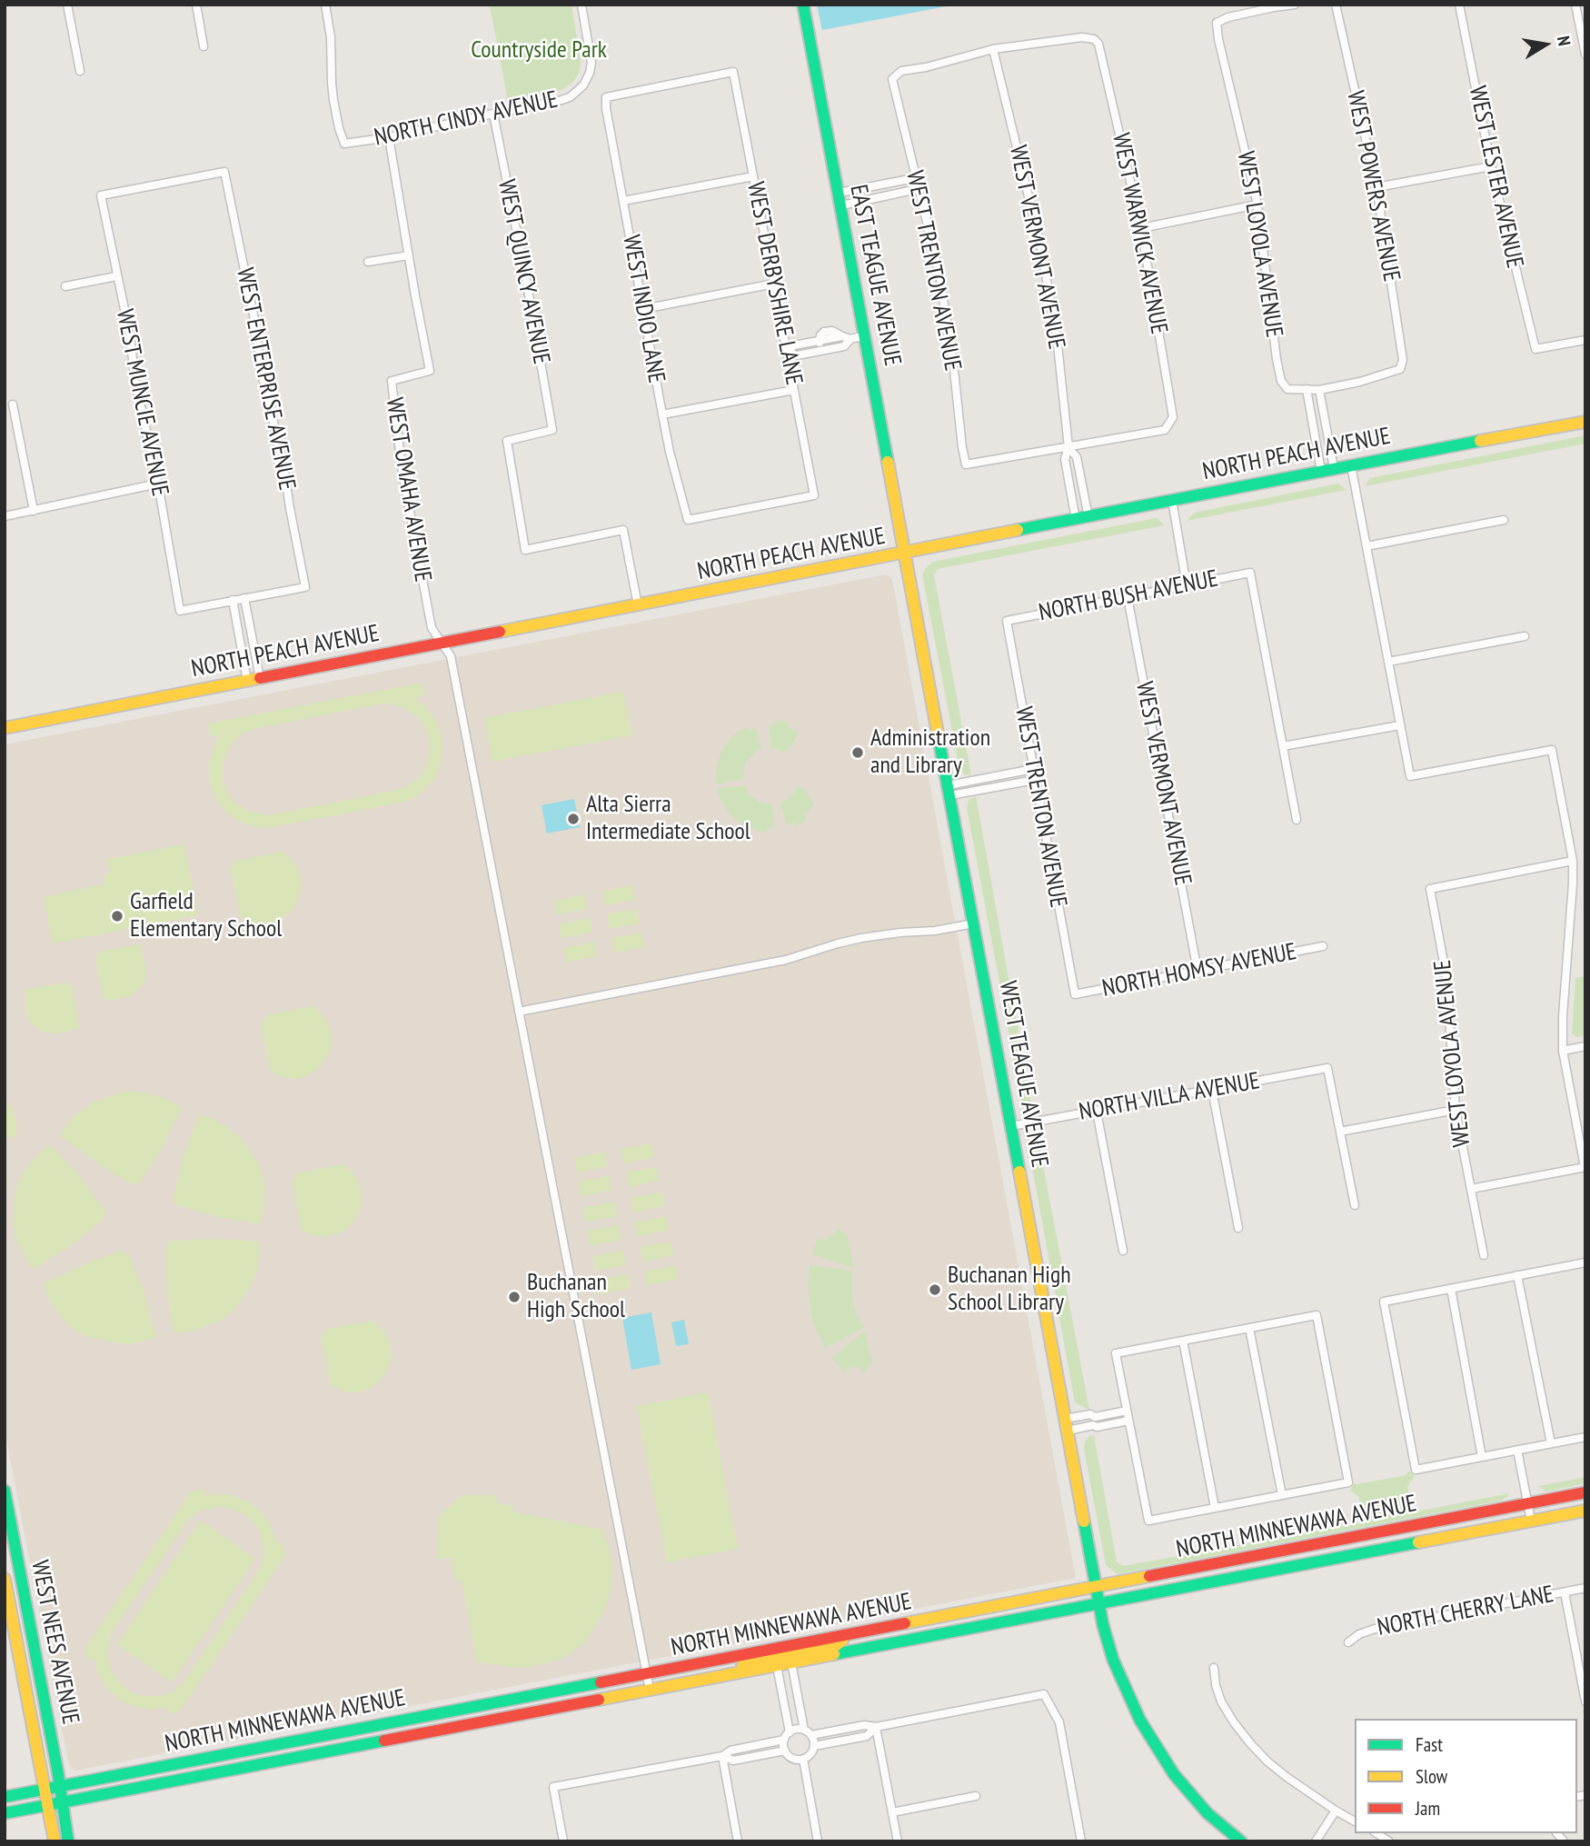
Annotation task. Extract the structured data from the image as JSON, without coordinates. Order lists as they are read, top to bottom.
{
  "streets": {
    "main road": [
      "EAST TEAGUE AVENUE",
      "NORTH PEACH AVENUE",
      "WEST TEAGUE AVENUE",
      "NORTH MINNEWAWA AVENUE",
      "WEST NEES AVENUE"
    ],
    "street": [
      "NORTH CINDY AVENUE",
      "WEST LESTER AVENUE",
      "WEST POWERS AVENUE",
      "WEST WARWICK AVENUE",
      "WEST LOYOLA AVENUE",
      "WEST VERMONT AVENUE",
      "WEST TRENTON AVENUE",
      "WEST QUINCY AVENUE",
      "WEST DERBYSHIRE LANE",
      "WEST INDIO LANE",
      "WEST ENTERPRISE AVENUE",
      "WEST MUNCIE AVENUE",
      "WEST OMAHA AVENUE",
      "NORTH BUSH AVENUE",
      "NORTH HOMSY AVENUE",
      "NORTH VILLA AVENUE",
      "NORTH CHERRY LANE"
    ]
  },
  "crossings": [
    ["NORTH CINDY AVENUE", "WEST QUINCY AVENUE"],
    ["NORTH CINDY AVENUE", "WEST OMAHA AVENUE"],
    ["WEST WARWICK AVENUE", "WEST VERMONT AVENUE"],
    ["WEST WARWICK AVENUE", "WEST TRENTON AVENUE"],
    ["WEST VERMONT AVENUE", "WEST TRENTON AVENUE"],
    ["WEST VERMONT AVENUE", "NORTH PEACH AVENUE"],
    ["WEST VERMONT AVENUE", "NORTH BUSH AVENUE"],
    ["WEST VERMONT AVENUE", "NORTH HOMSY AVENUE"],
    ["WEST TRENTON AVENUE", "NORTH BUSH AVENUE"],
    ["WEST TRENTON AVENUE", "NORTH HOMSY AVENUE"],
    ["WEST QUINCY AVENUE", "NORTH PEACH AVENUE"],
    ["EAST TEAGUE AVENUE", "NORTH PEACH AVENUE"],
    ["EAST TEAGUE AVENUE", "WEST TEAGUE AVENUE"],
    ["WEST DERBYSHIRE LANE", "WEST INDIO LANE"],
    ["WEST ENTERPRISE AVENUE", "WEST MUNCIE AVENUE"],
    ["NORTH PEACH AVENUE", "WEST OMAHA AVENUE"],
    ["NORTH PEACH AVENUE", "WEST TEAGUE AVENUE"],
    ["WEST TEAGUE AVENUE", "NORTH VILLA AVENUE"],
    ["WEST TEAGUE AVENUE", "NORTH MINNEWAWA AVENUE"],
    ["NORTH MINNEWAWA AVENUE", "WEST NEES AVENUE"]
  ],
  "parks": ["Countryside Park"],
  "places": [
    "Administration and Library",
    "Alta Sierra Intermediate School",
    "Garfield Elementary School",
    "Buchanan High School Library",
    "Buchanan High School"
  ],
  "legend": ["Fast", "Slow", "Jam"],
  "north": "right"
}
